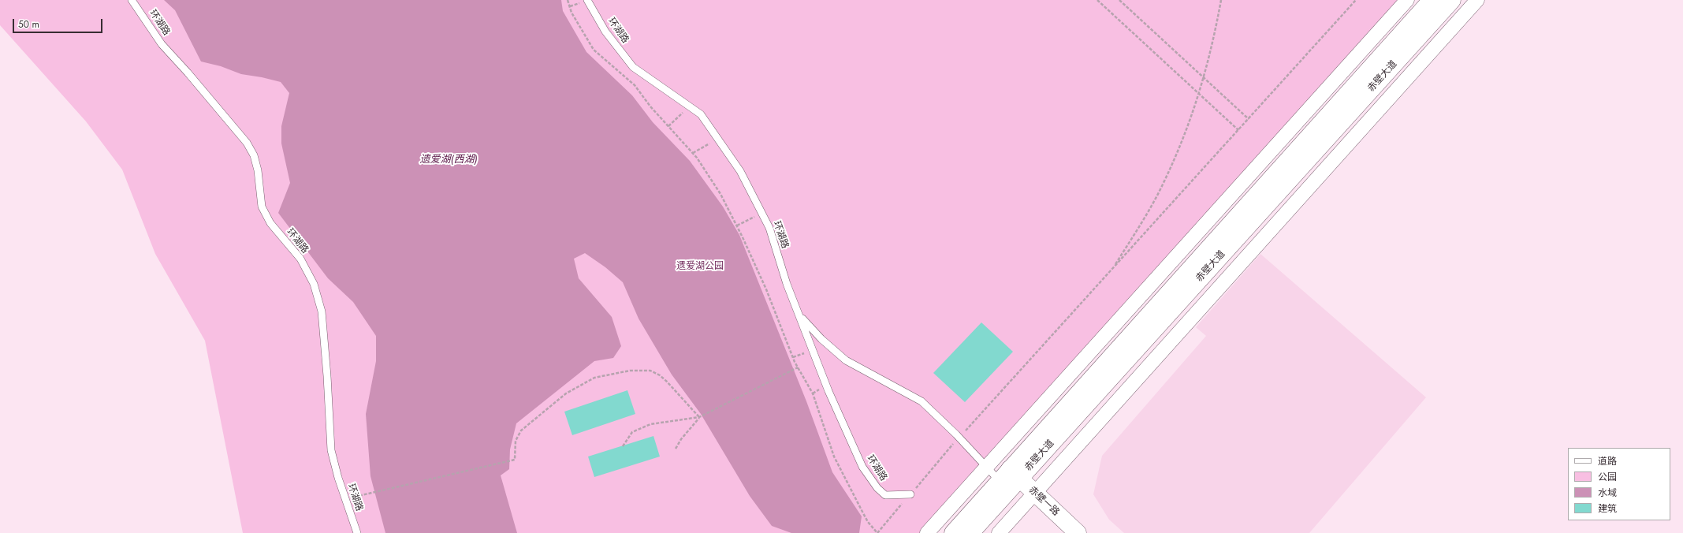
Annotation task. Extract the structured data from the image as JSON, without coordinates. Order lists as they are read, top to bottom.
{
  "streets": {
    "main road": ["赤壁大道", "赤壁一路"],
    "lane": ["环湖路"]
  },
  "crossings": [
    ["赤壁大道", "赤壁一路"]
  ],
  "water": ["遗爱湖(西湖)"],
  "parks": ["遗爱湖公园"],
  "legend": [
    "道路",
    "公园",
    "水域",
    "建筑"
  ],
  "scale_bar": "50 m"
}
